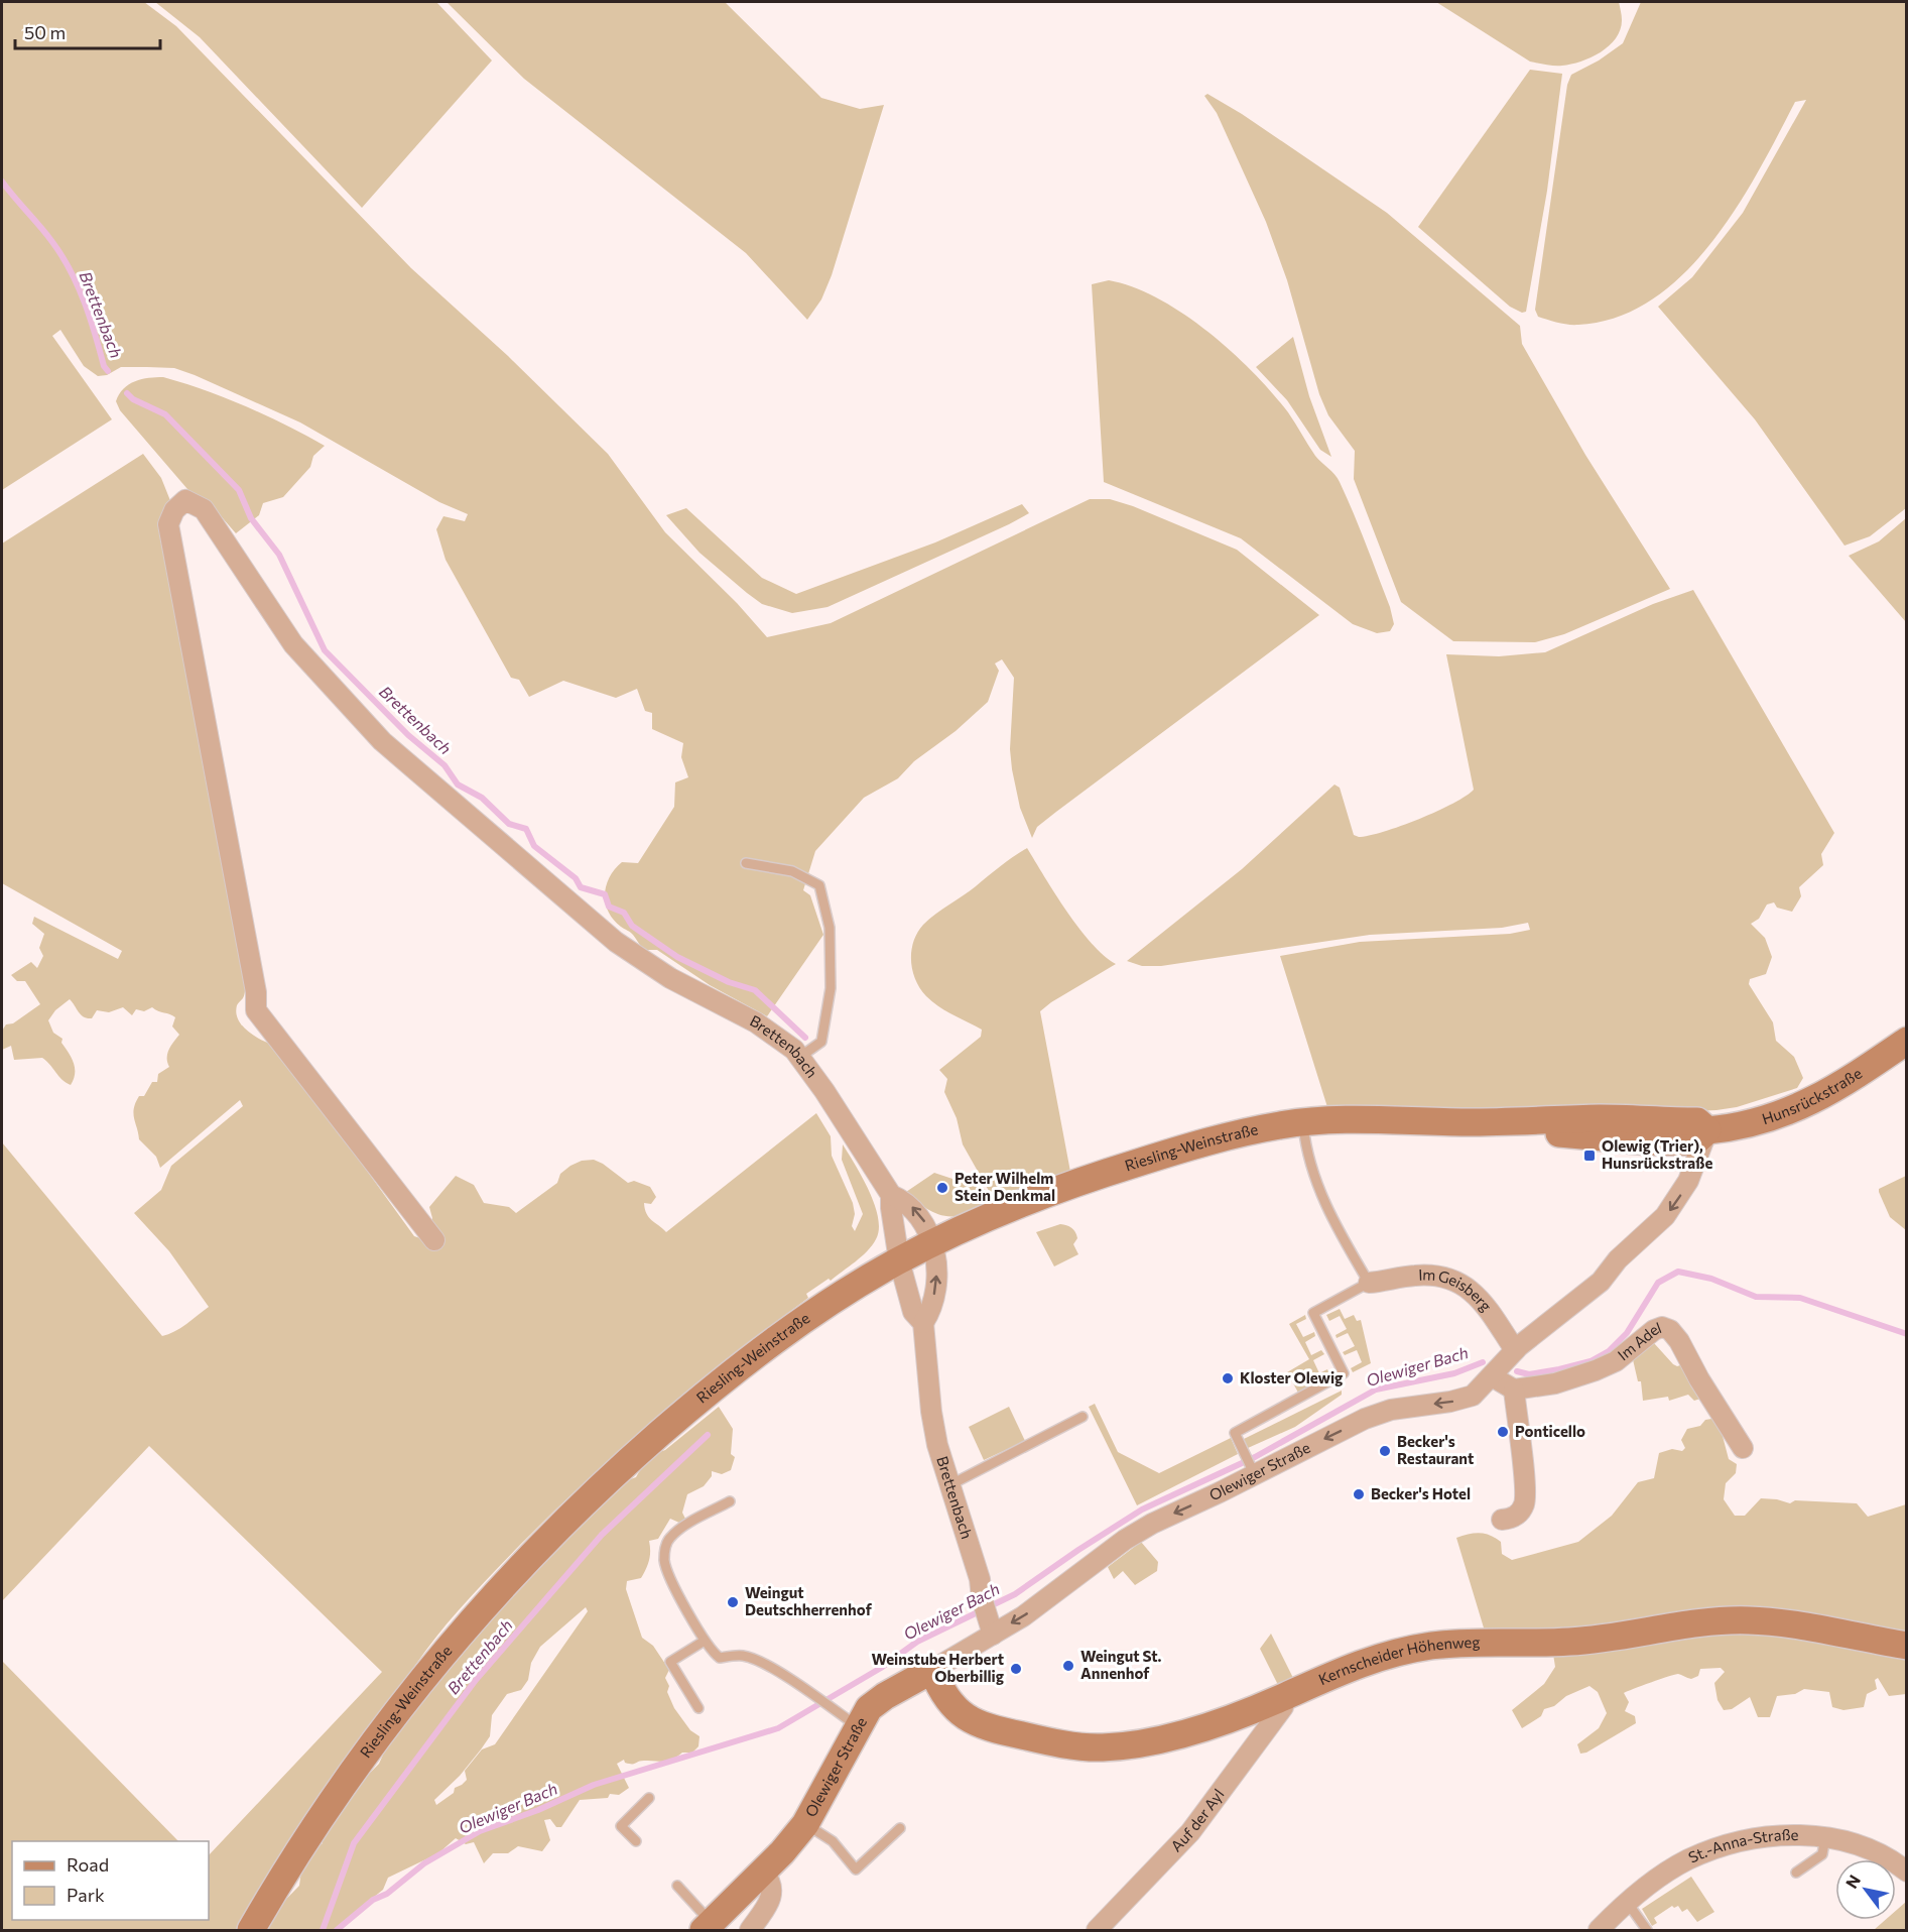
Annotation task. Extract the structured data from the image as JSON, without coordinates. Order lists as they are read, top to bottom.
{
  "streets": {
    "main road": [
      "Hunsrückstraße",
      "Riesling-Weinstraße",
      "Olewiger Straße",
      "Kernscheider Höhenweg"
    ],
    "street": [
      "Brettenbach",
      "Im Geisberg",
      "Im Adel",
      "Auf der Ayl",
      "St.-Anna-Straße"
    ]
  },
  "crossings": [
    ["Brettenbach", "Riesling-Weinstraße"],
    ["Brettenbach", "Olewiger Straße"],
    ["Hunsrückstraße", "Riesling-Weinstraße"],
    ["Hunsrückstraße", "Olewiger Straße"],
    ["Riesling-Weinstraße", "Olewiger Straße"],
    ["Im Geisberg", "Olewiger Straße"],
    ["Olewiger Straße", "Kernscheider Höhenweg"],
    ["Kernscheider Höhenweg", "Auf der Ayl"]
  ],
  "one_way": ["Olewiger Straße"],
  "water": ["Brettenbach", "Olewiger Bach"],
  "places": {
    "transit": ["Olewig (Trier), Hunsrückstraße"],
    "other": [
      "Peter Wilhelm Stein Denkmal",
      "Kloster Olewig",
      "Ponticello",
      "Becker's Restaurant",
      "Becker's Hotel",
      "Weingut Deutschherrenhof",
      "Weingut St. Annenhof",
      "Weinstube Herbert Oberbillig"
    ]
  },
  "legend": ["Road", "Park"],
  "scale_bar": "50 m",
  "north": "top left"
}
